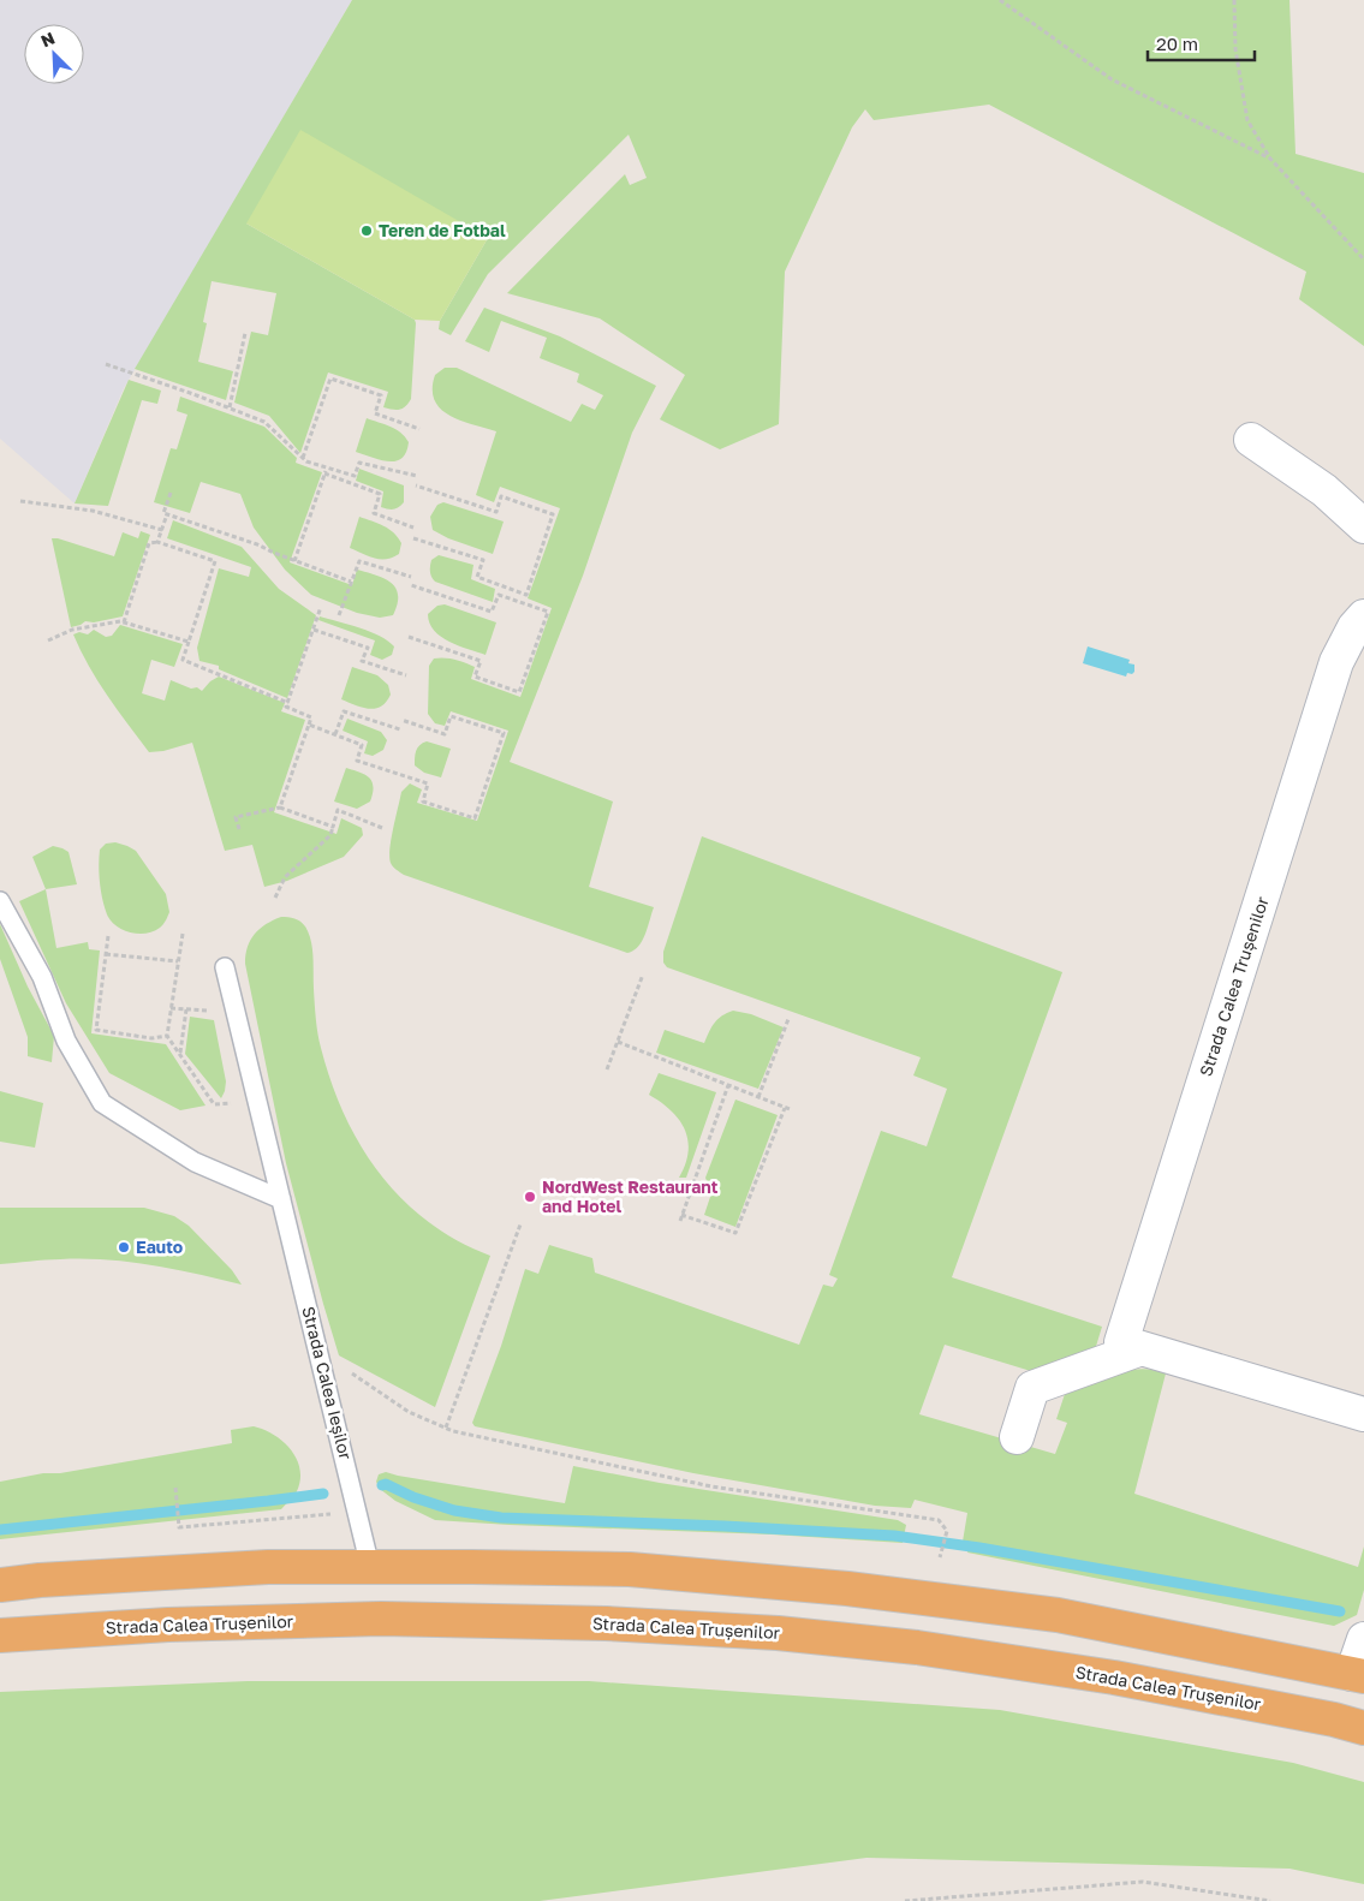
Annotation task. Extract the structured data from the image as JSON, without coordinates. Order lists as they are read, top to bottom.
{
  "streets": {
    "highway": ["Strada Calea Trușenilor"],
    "lane": ["Strada Calea Ieșilor"]
  },
  "places": ["Teren de Fotbal", "NordWest Restaurant and Hotel", "Eauto"],
  "scale_bar": "20 m",
  "north": "top left"
}
